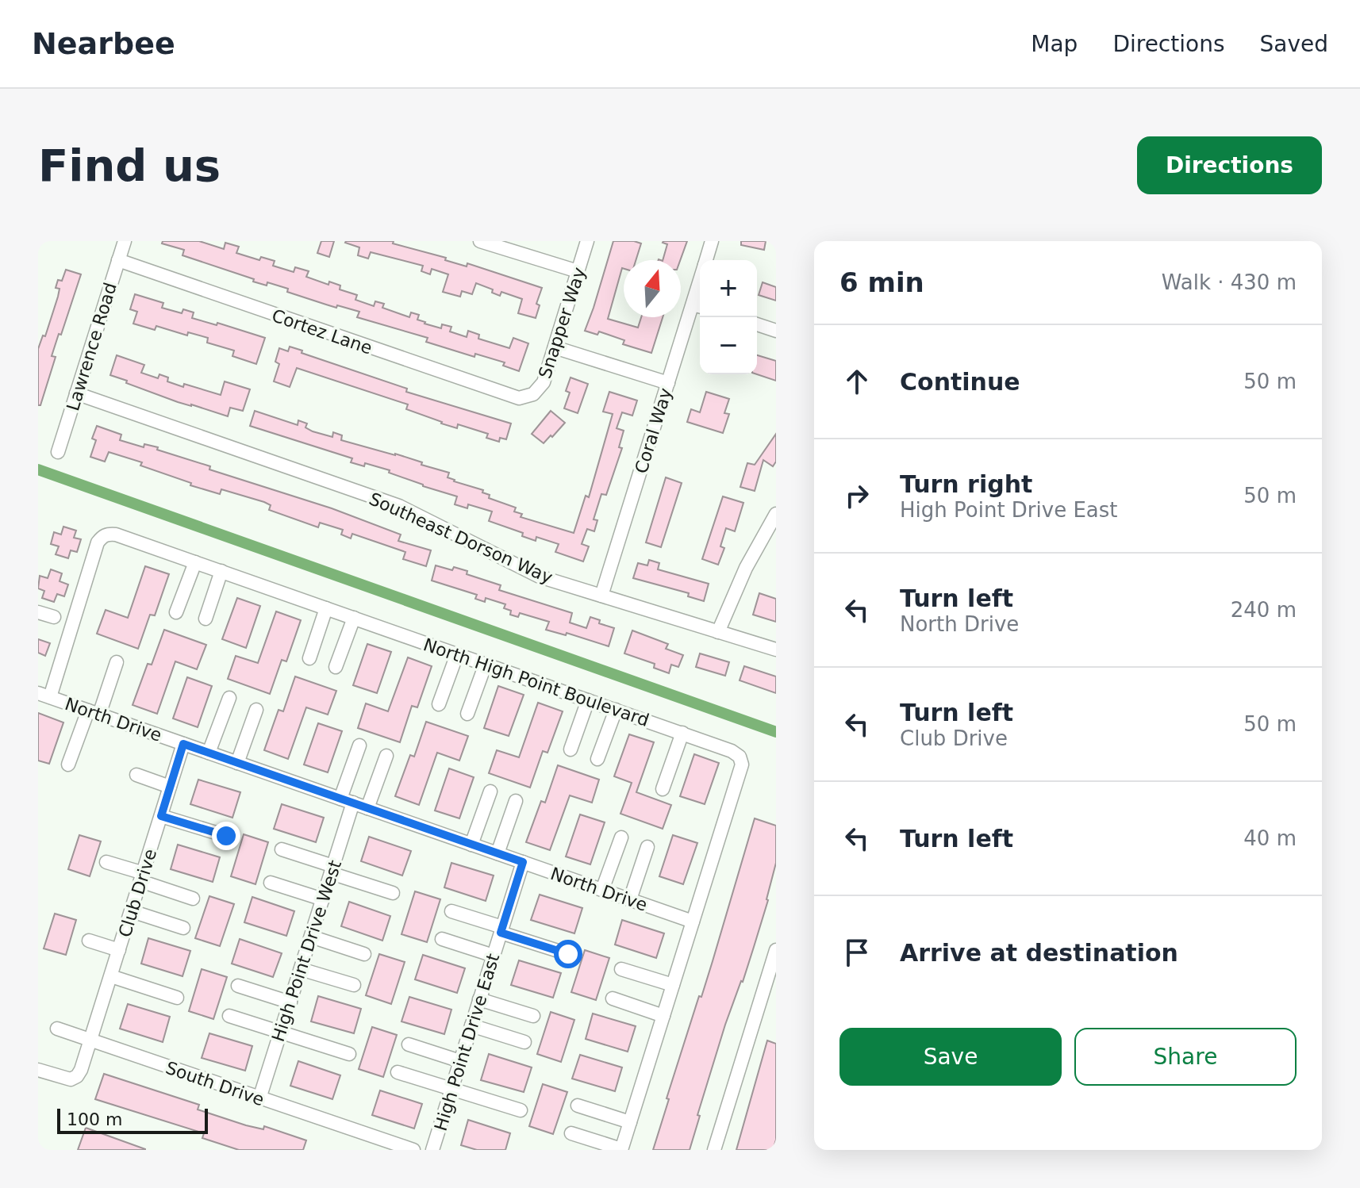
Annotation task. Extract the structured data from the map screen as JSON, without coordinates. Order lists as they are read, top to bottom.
{
  "streets": {
    "street": [
      "Snapper Way",
      "Cortez Lane",
      "Lawrence Road",
      "Coral Way",
      "Southeast Dorson Way",
      "North High Point Boulevard",
      "North Drive",
      "Club Drive",
      "High Point Drive West",
      "High Point Drive East",
      "South Drive"
    ]
  },
  "crossings": [
    ["Snapper Way", "Cortez Lane"],
    ["Cortez Lane", "Lawrence Road"],
    ["Lawrence Road", "Southeast Dorson Way"],
    ["Coral Way", "Southeast Dorson Way"],
    ["North High Point Boulevard", "North Drive"],
    ["North Drive", "Club Drive"],
    ["North Drive", "High Point Drive West"],
    ["North Drive", "High Point Drive East"],
    ["Club Drive", "South Drive"],
    ["High Point Drive West", "South Drive"]
  ],
  "scale_bar": "100 m",
  "north": "top",
  "page": {
    "header": "Nearbee",
    "nav": ["Map", "Directions", "Saved"],
    "buttons": [
      "Directions",
      ["Save", "Share"]
    ],
    "title": "Find us",
    "heading": ["6 min", "Walk · 430 m"],
    "map_buttons": ["+", "−"],
    "list": [
      ["Continue", "50 m"],
      ["Turn right", "High Point Drive East", "50 m"],
      ["Turn left", "North Drive", "240 m"],
      ["Turn left", "Club Drive", "50 m"],
      ["Turn left", "40 m"],
      "Arrive at destination"
    ],
    "scale": "100 m"
  }
}
